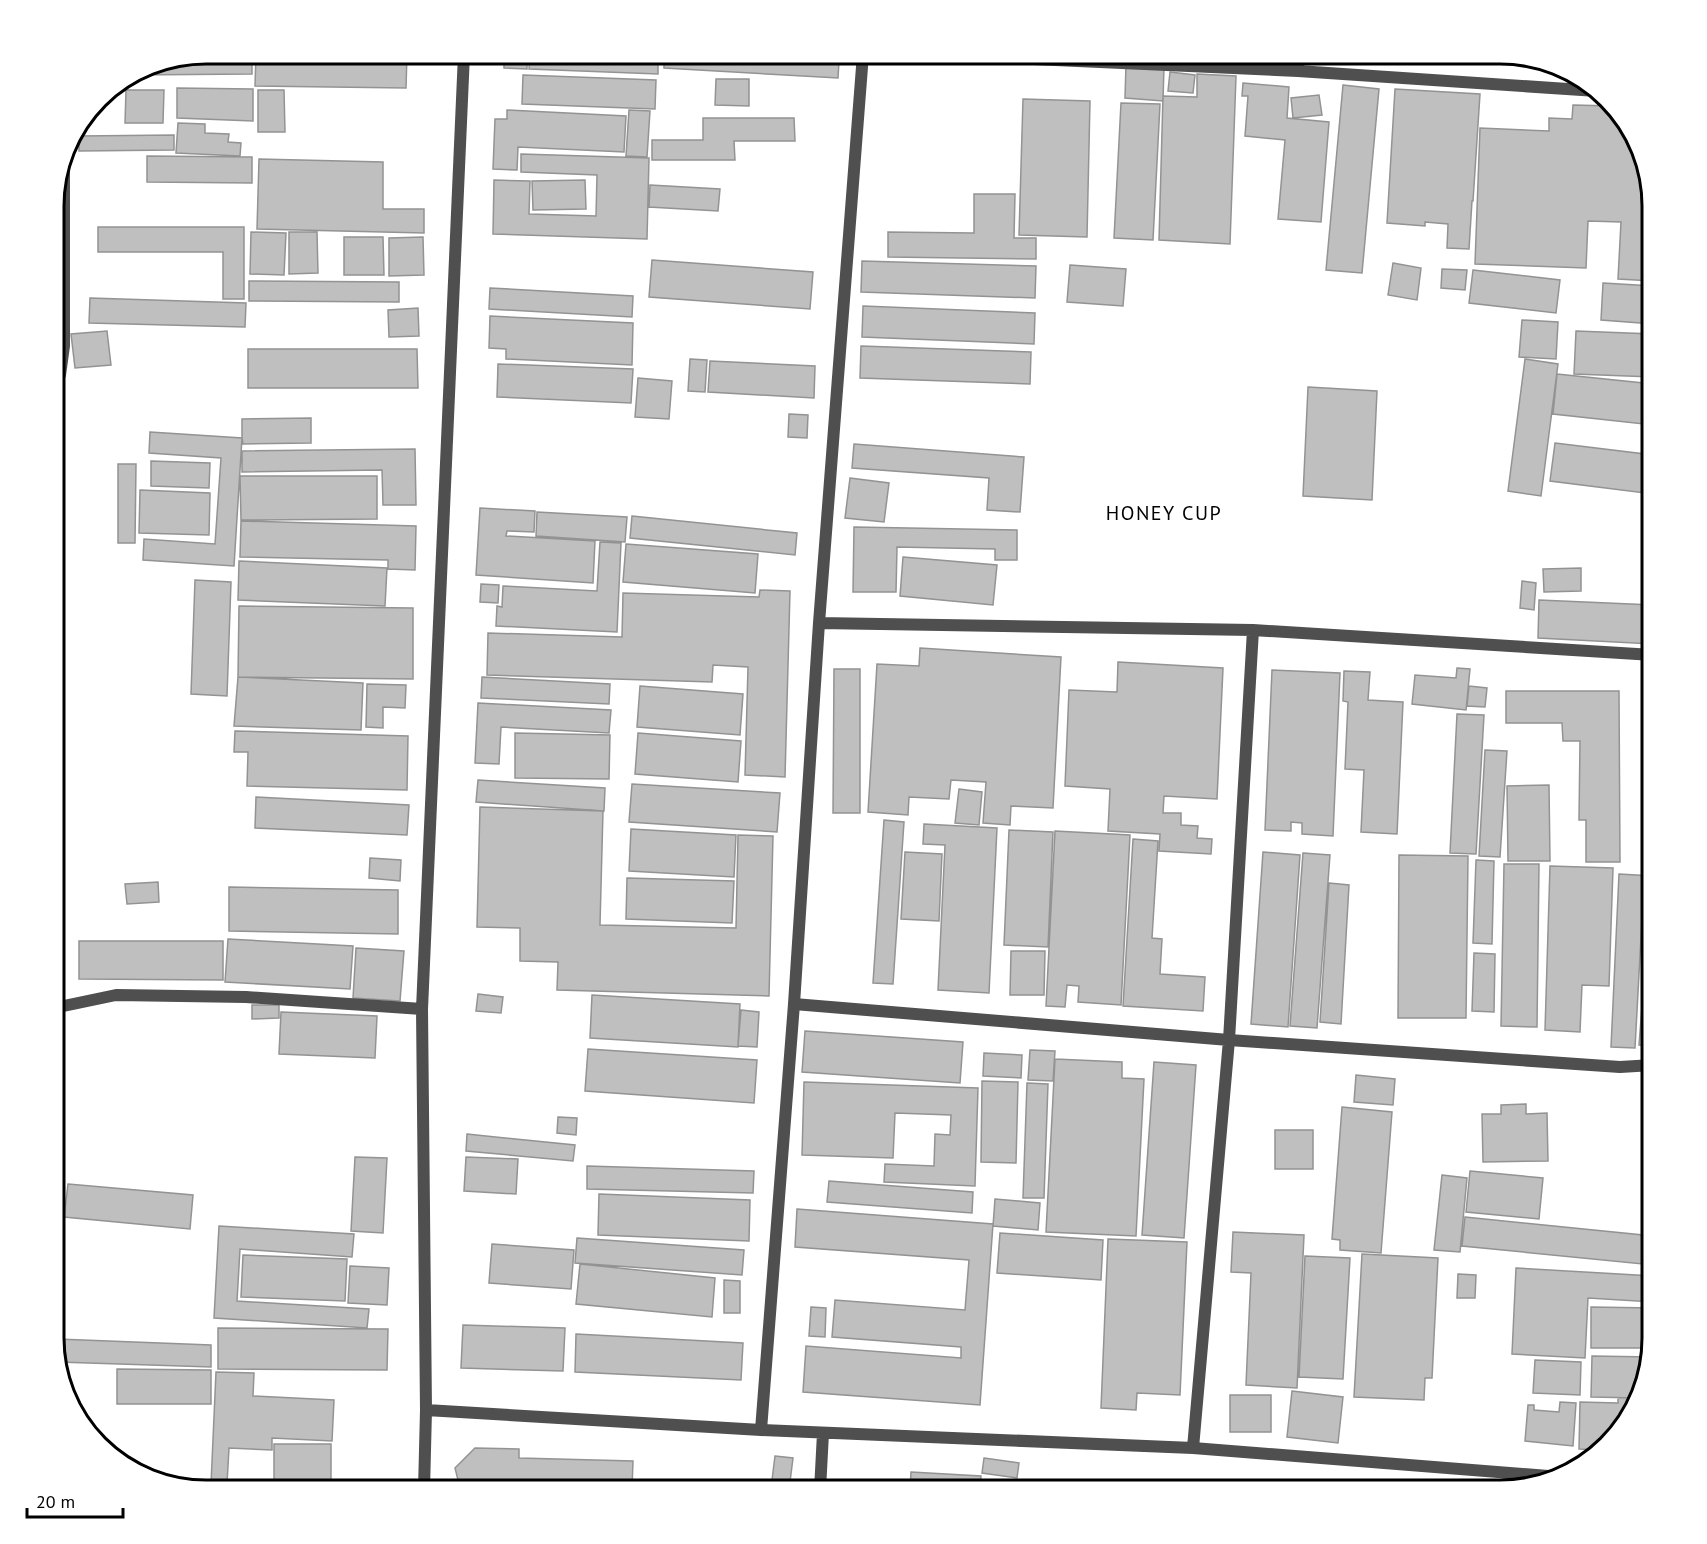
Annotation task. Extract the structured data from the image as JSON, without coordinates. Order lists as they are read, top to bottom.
{
  "districts": ["HONEY CUP"],
  "scale_bar": "20 m"
}
